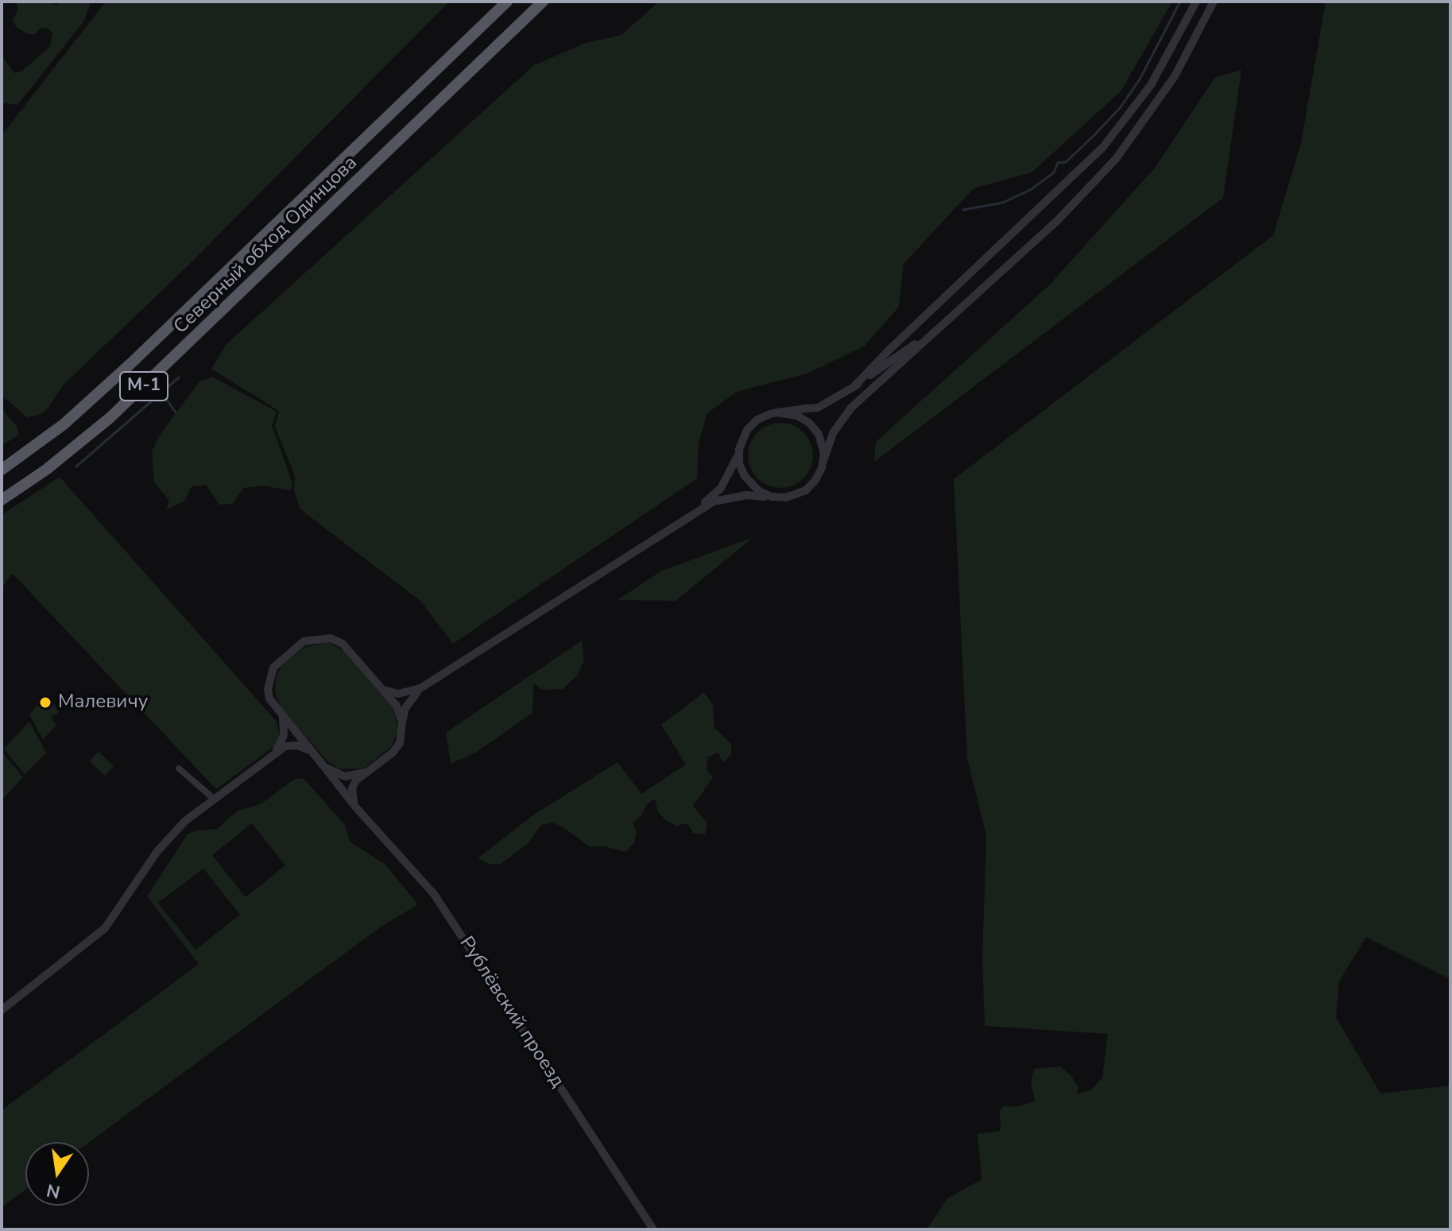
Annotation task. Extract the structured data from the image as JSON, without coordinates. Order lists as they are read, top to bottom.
{
  "streets": {
    "highway": ["Северный обход Одинцова", "М-1"],
    "street": ["Рублёвский проезд"]
  },
  "places": ["Малевичу"],
  "north": "bottom"
}
